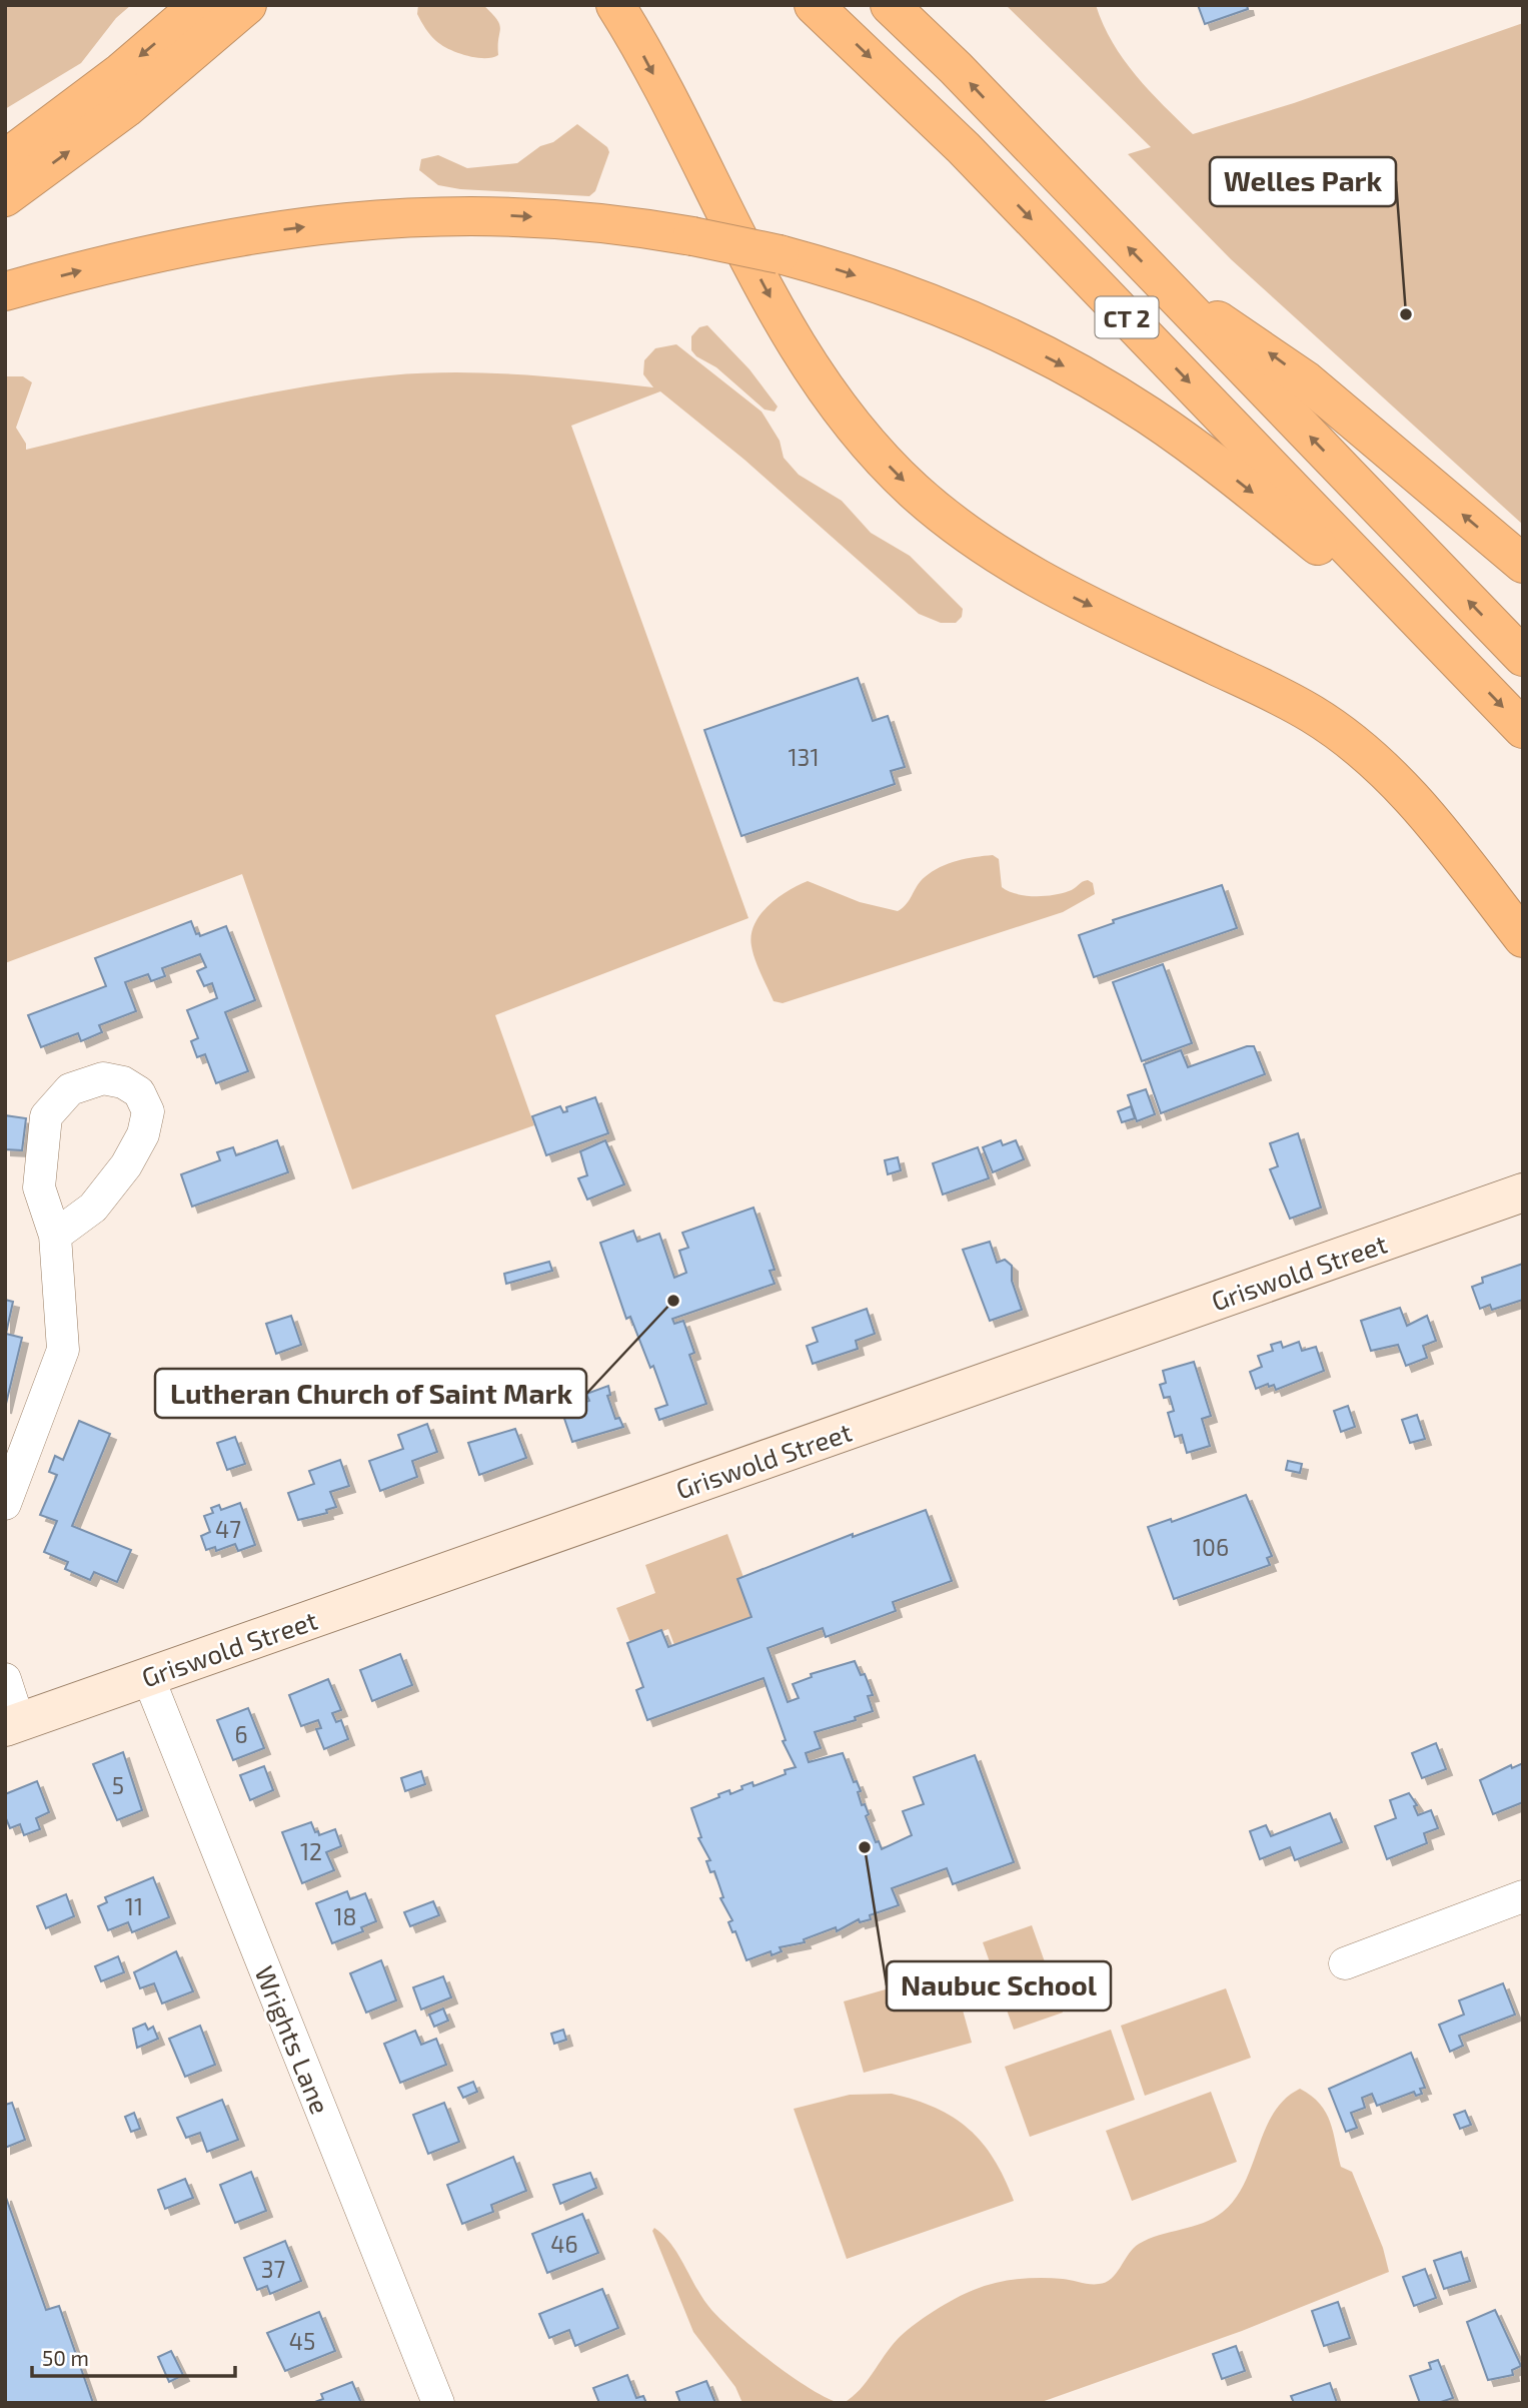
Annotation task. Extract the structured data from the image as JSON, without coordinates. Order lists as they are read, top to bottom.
{
  "streets": {
    "highway": ["CT 2"],
    "main road": ["Griswold Street"],
    "street": ["Wrights Lane"]
  },
  "crossings": [
    ["Griswold Street", "Wrights Lane"]
  ],
  "places": ["Welles Park", "Lutheran Church of Saint Mark", "Naubuc School"],
  "house_numbers": [
    "131",
    "47",
    "106",
    "6",
    "5",
    "12",
    "11",
    "18",
    "46",
    "37",
    "45"
  ],
  "scale_bar": "50 m"
}
